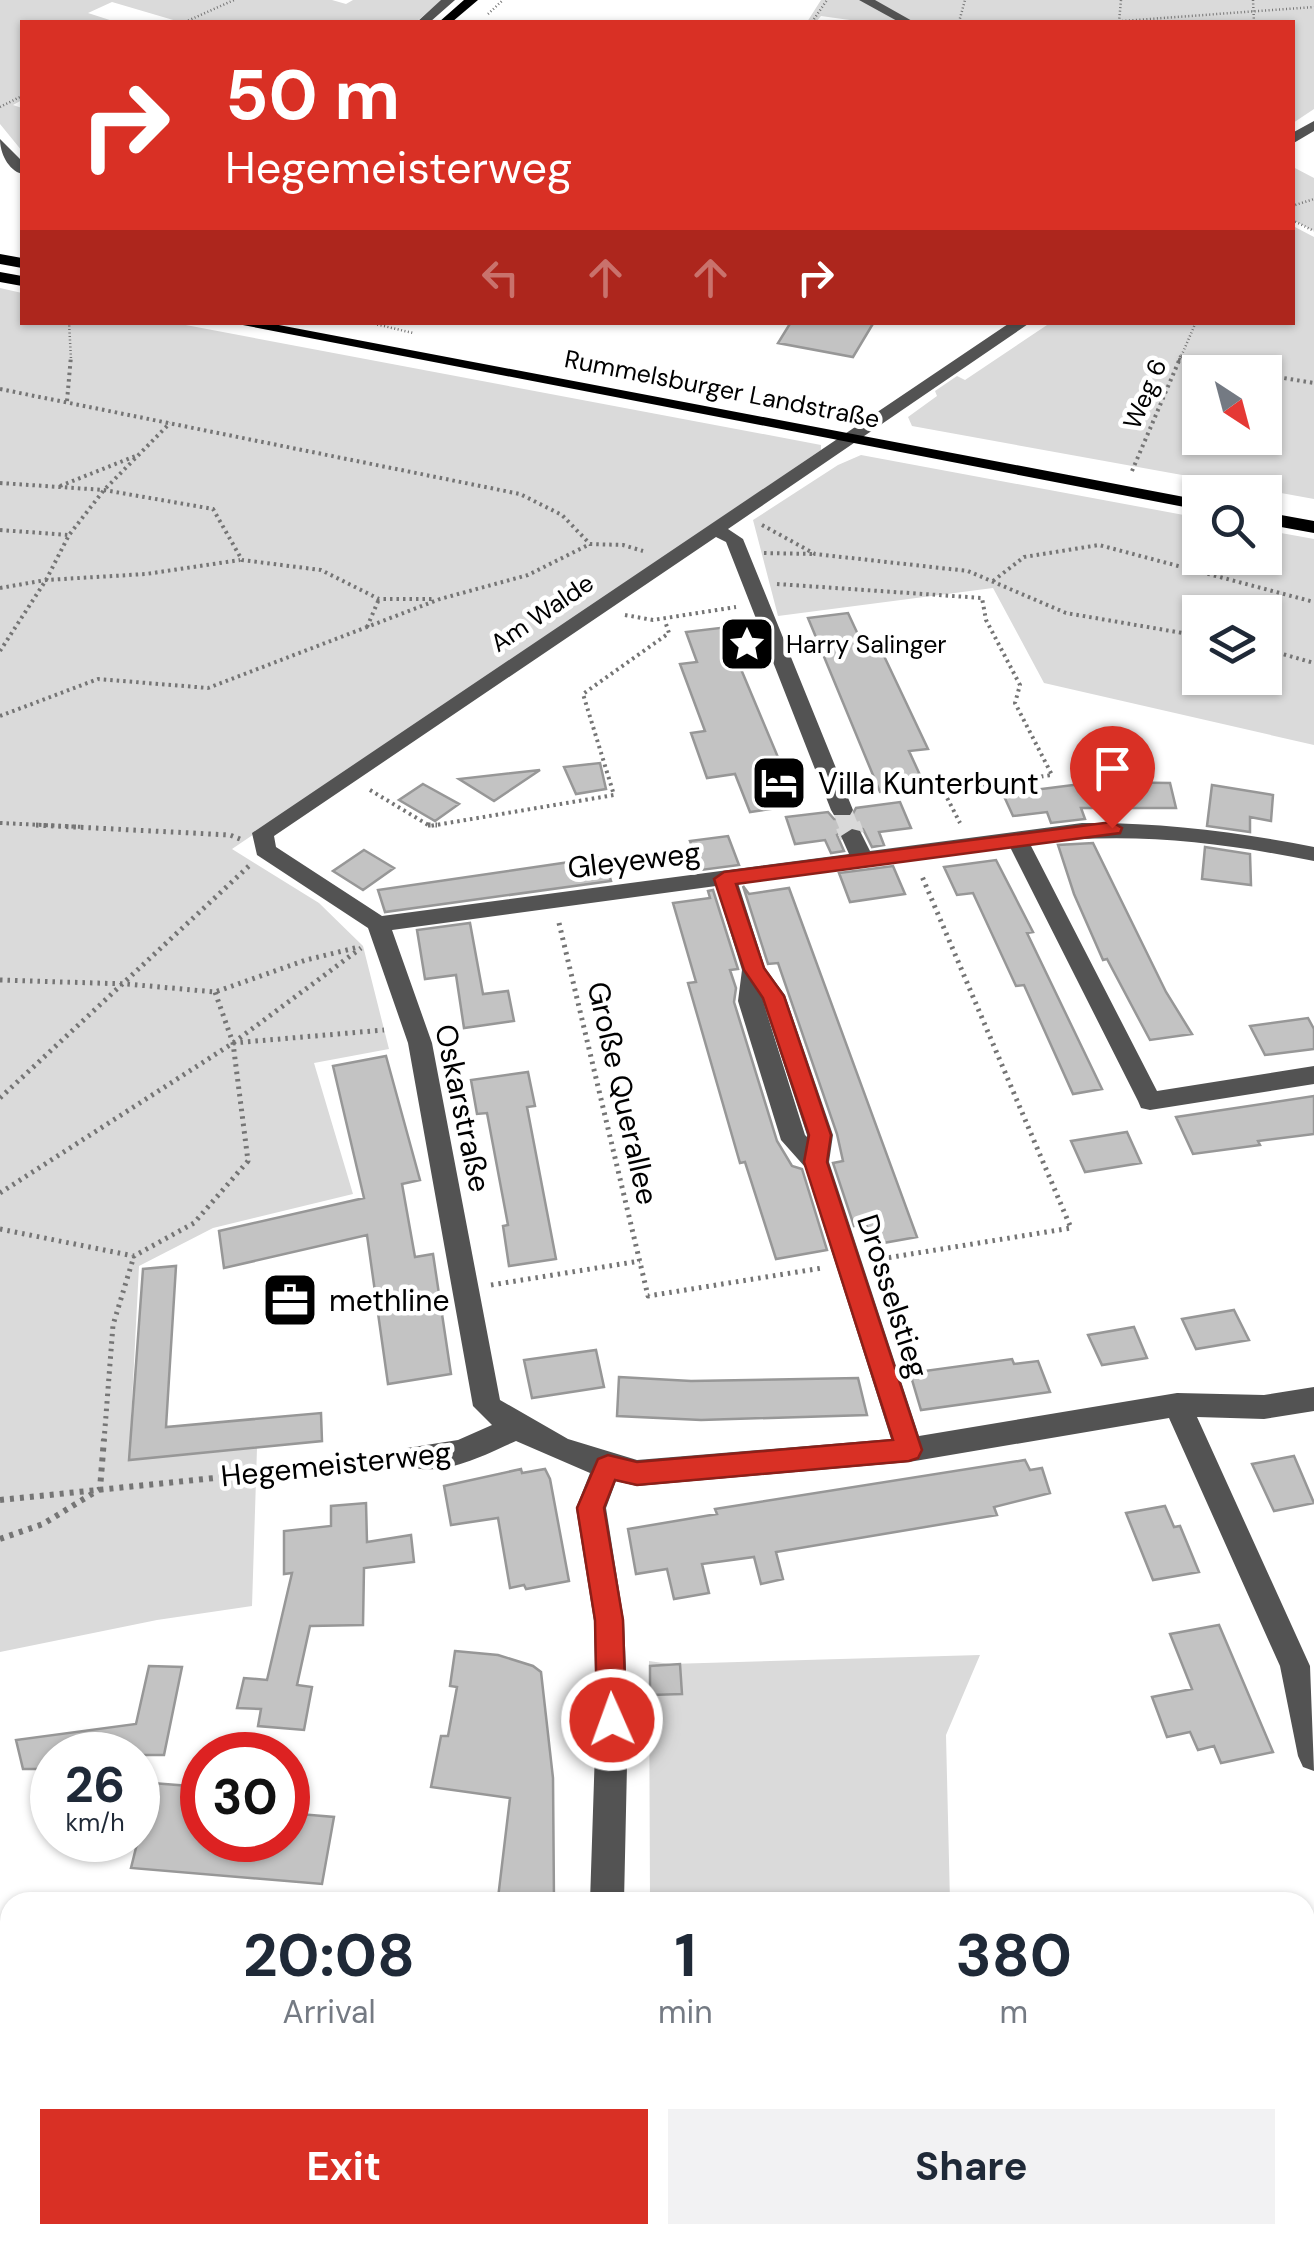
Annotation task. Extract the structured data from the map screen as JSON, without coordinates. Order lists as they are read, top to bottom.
{
  "streets": {
    "main road": ["Rummelsburger Landstraße"],
    "street": [
      "Am Walde",
      "Gleyeweg",
      "Oskarstraße",
      "Drosselstieg",
      "Hegemeisterweg"
    ],
    "path": ["Weg 6", "Große Querallee"]
  },
  "crossings": [
    ["Rummelsburger Landstraße", "Weg 6"],
    ["Rummelsburger Landstraße", "Am Walde"],
    ["Gleyeweg", "Große Querallee"],
    ["Gleyeweg", "Oskarstraße"],
    ["Gleyeweg", "Drosselstieg"],
    ["Oskarstraße", "Hegemeisterweg"]
  ],
  "places": {
    "place": ["Harry Salinger"],
    "hotel": ["Villa Kunterbunt"],
    "office": ["methline"]
  },
  "north": "bottom right",
  "page": {
    "turn": ["50 m", "Hegemeisterweg"],
    "speed": "26 km/h",
    "limit": "30",
    "eta": [
      "20:08",
      "Arrival",
      "1",
      "min",
      "380",
      "m"
    ],
    "buttons": ["Exit", "Share"]
  }
}
